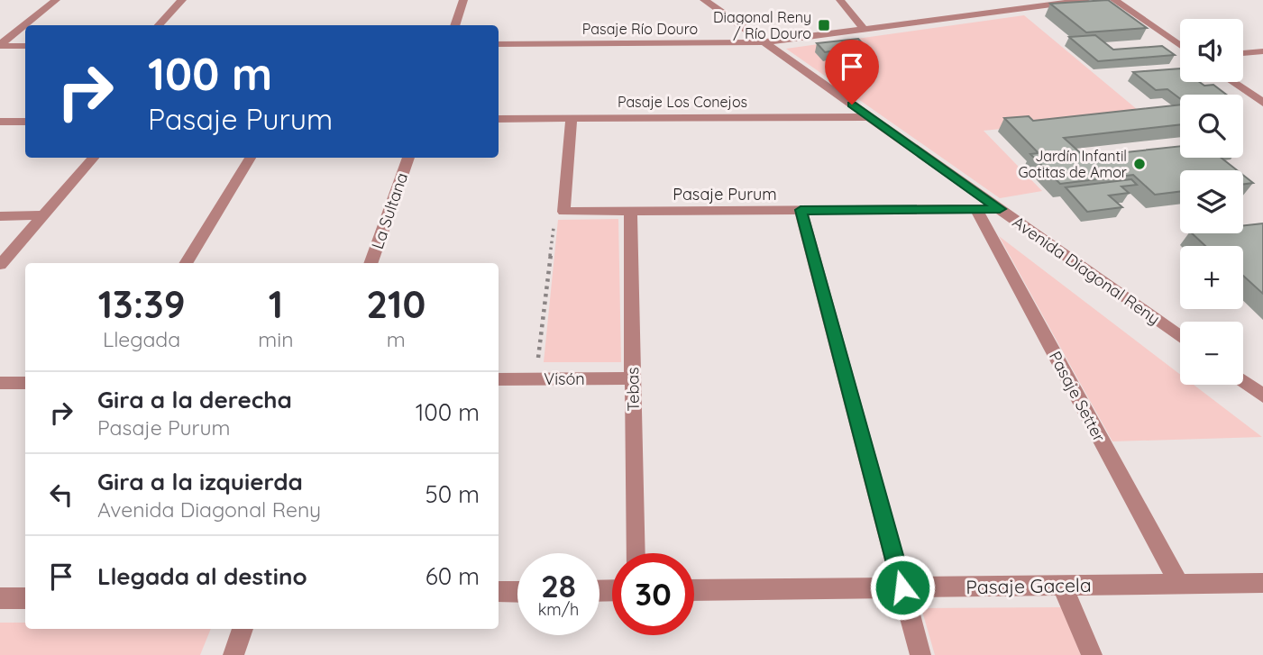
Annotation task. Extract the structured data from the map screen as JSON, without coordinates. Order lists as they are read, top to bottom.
{
  "streets": {
    "street": [
      "Pasaje Río Douro",
      "Pasaje Los Conejos",
      "Pasaje Purum",
      "La Sultana",
      "Avenida Diagonal Reny",
      "Visón",
      "Tebas",
      "Pasaje Setter",
      "Pasaje Gacela"
    ]
  },
  "crossings": [
    ["Pasaje Río Douro", "Avenida Diagonal Reny"],
    ["Pasaje Los Conejos", "Avenida Diagonal Reny"],
    ["Pasaje Purum", "Avenida Diagonal Reny"],
    ["Pasaje Purum", "Tebas"],
    ["Pasaje Purum", "Pasaje Setter"],
    ["Visón", "Tebas"],
    ["Pasaje Setter", "Pasaje Gacela"]
  ],
  "places": {
    "transit": ["Diagonal Reny / Río Douro"],
    "other": ["Jardín Infantil Gotitas de Amor"]
  },
  "page": {
    "map_buttons": ["+", "−"],
    "turn": ["100 m", "Pasaje Purum"],
    "eta": [
      "13:39",
      "Llegada",
      "1",
      "min",
      "210",
      "m"
    ],
    "list": [
      {
        "name": "Gira a la derecha",
        "note": "Pasaje Purum",
        "value": "100 m"
      },
      {
        "name": "Gira a la izquierda",
        "note": "Avenida Diagonal Reny",
        "value": "50 m"
      },
      {
        "name": "Llegada al destino",
        "value": "60 m"
      }
    ],
    "speed": "28 km/h",
    "limit": "30"
  }
}
